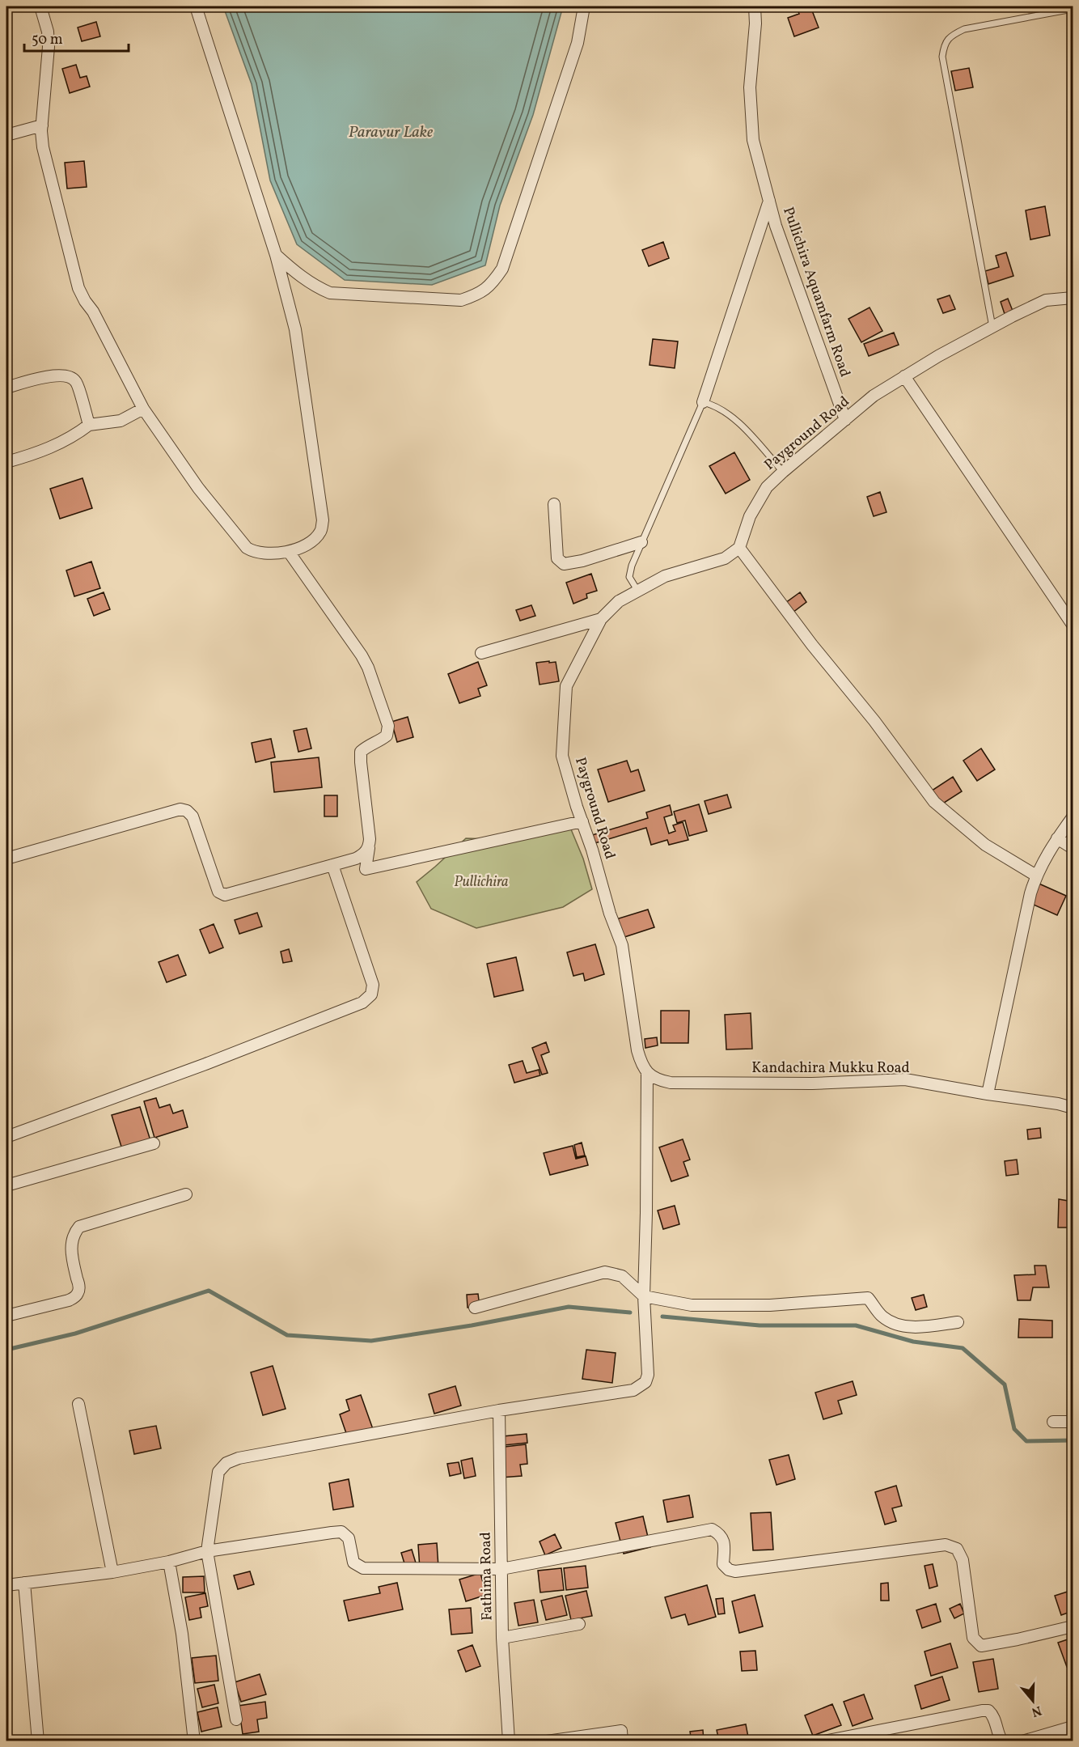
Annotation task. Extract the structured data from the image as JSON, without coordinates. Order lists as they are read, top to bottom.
{
  "streets": {
    "street": [
      "Pullichira Aquamfarm Road",
      "Payground Road",
      "Kandachira Mukku Road",
      "Fathima Road"
    ]
  },
  "crossings": [
    ["Pullichira Aquamfarm Road", "Payground Road"],
    ["Payground Road", "Kandachira Mukku Road"]
  ],
  "water": ["Paravur Lake"],
  "parks": ["Pullichira"],
  "scale_bar": "50 m",
  "north": "bottom"
}
